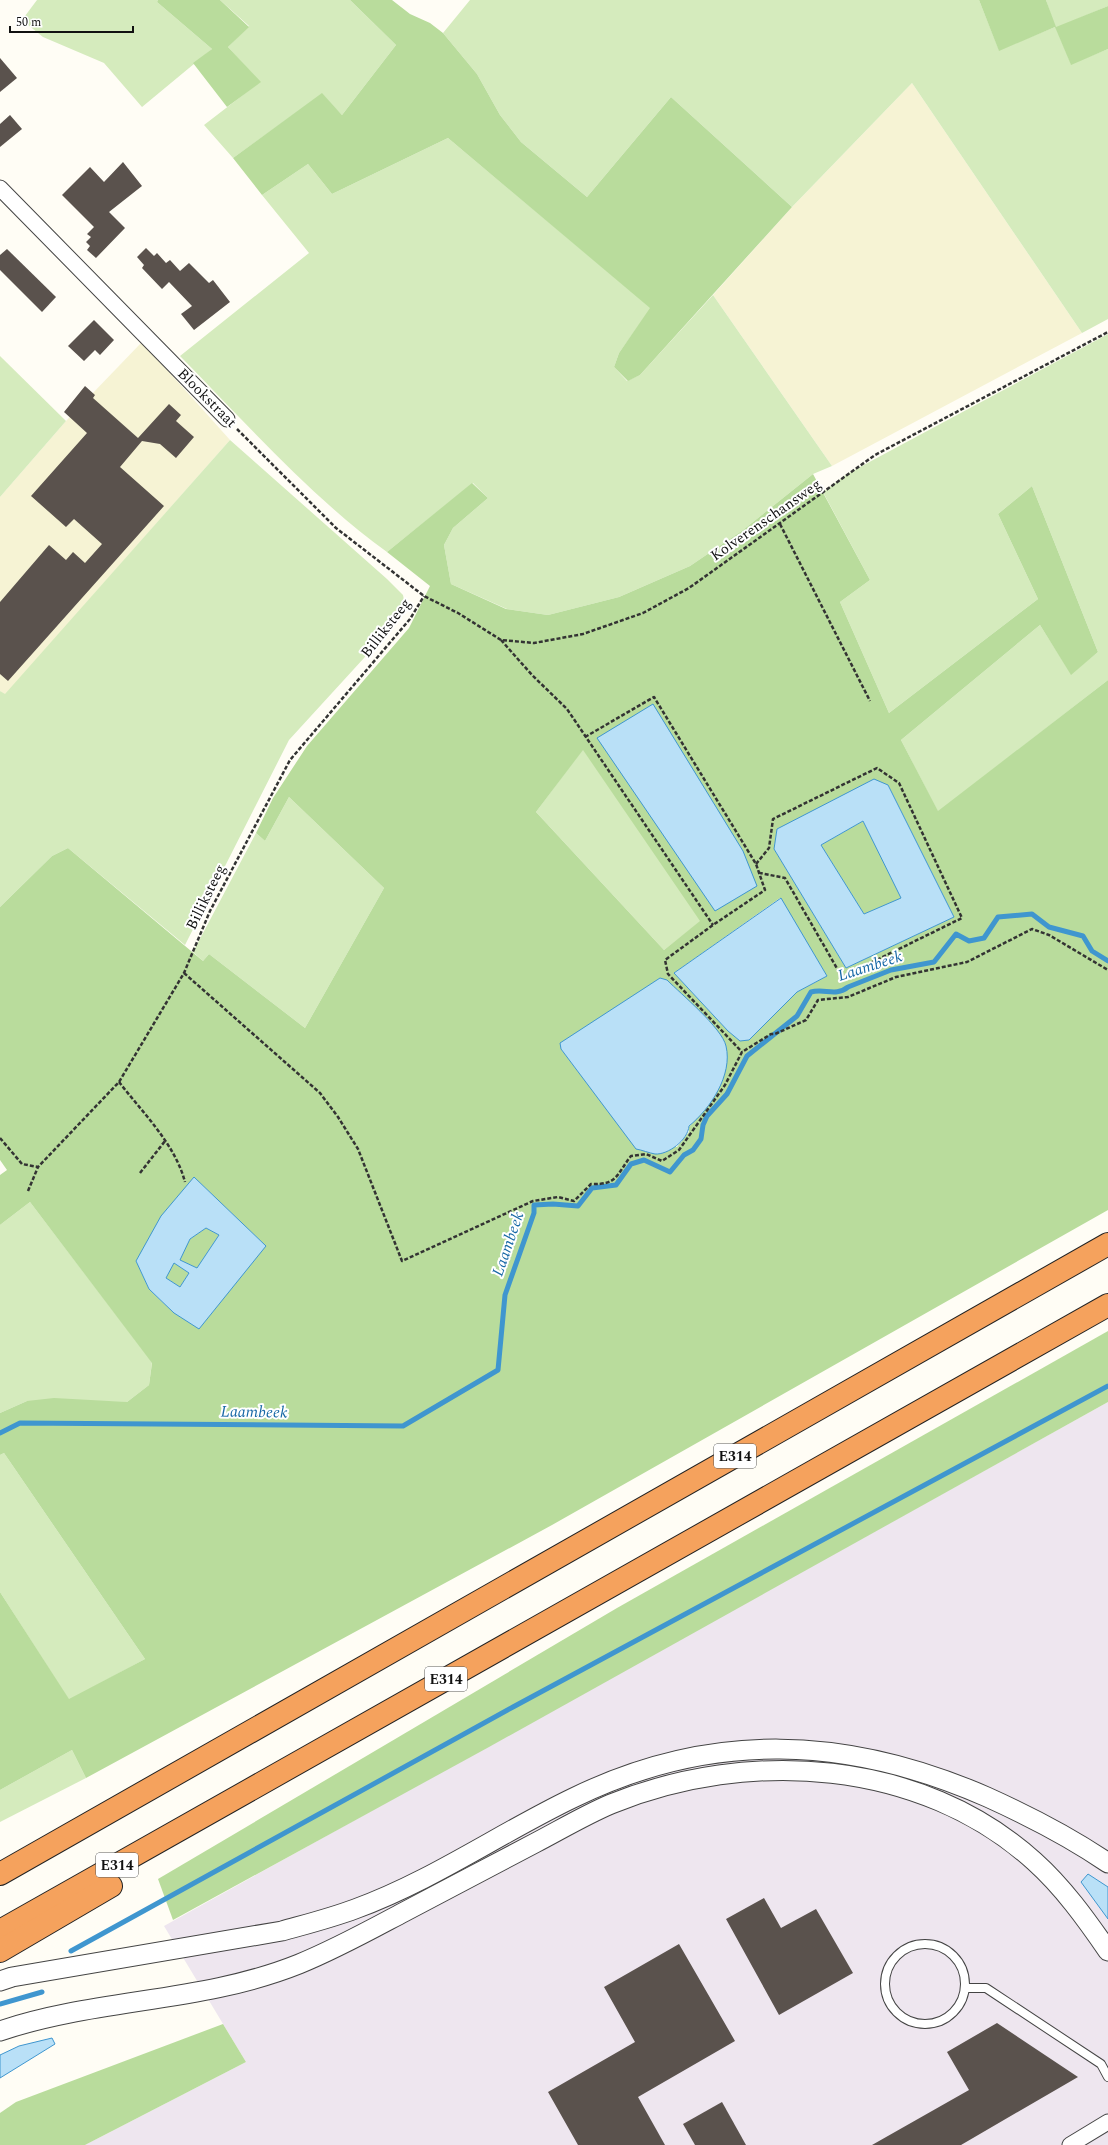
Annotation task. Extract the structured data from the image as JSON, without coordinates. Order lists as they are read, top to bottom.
{
  "streets": {
    "highway": ["E314"],
    "street": ["Blookstraat"],
    "path": ["Kolverenschansweg", "Billiksteeg"]
  },
  "crossings": [
    ["Blookstraat", "Kolverenschansweg"],
    ["Blookstraat", "Billiksteeg"],
    ["Kolverenschansweg", "Billiksteeg"]
  ],
  "water": ["Laambeek"],
  "scale_bar": "50 m"
}
